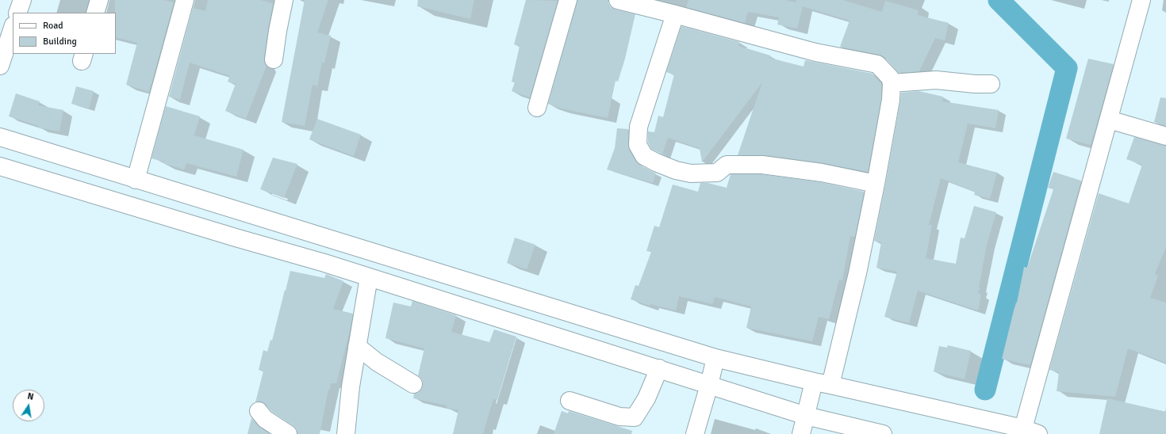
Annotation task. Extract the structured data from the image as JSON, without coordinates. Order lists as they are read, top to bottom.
{
  "legend": ["Road", "Building"],
  "north": "top"
}
